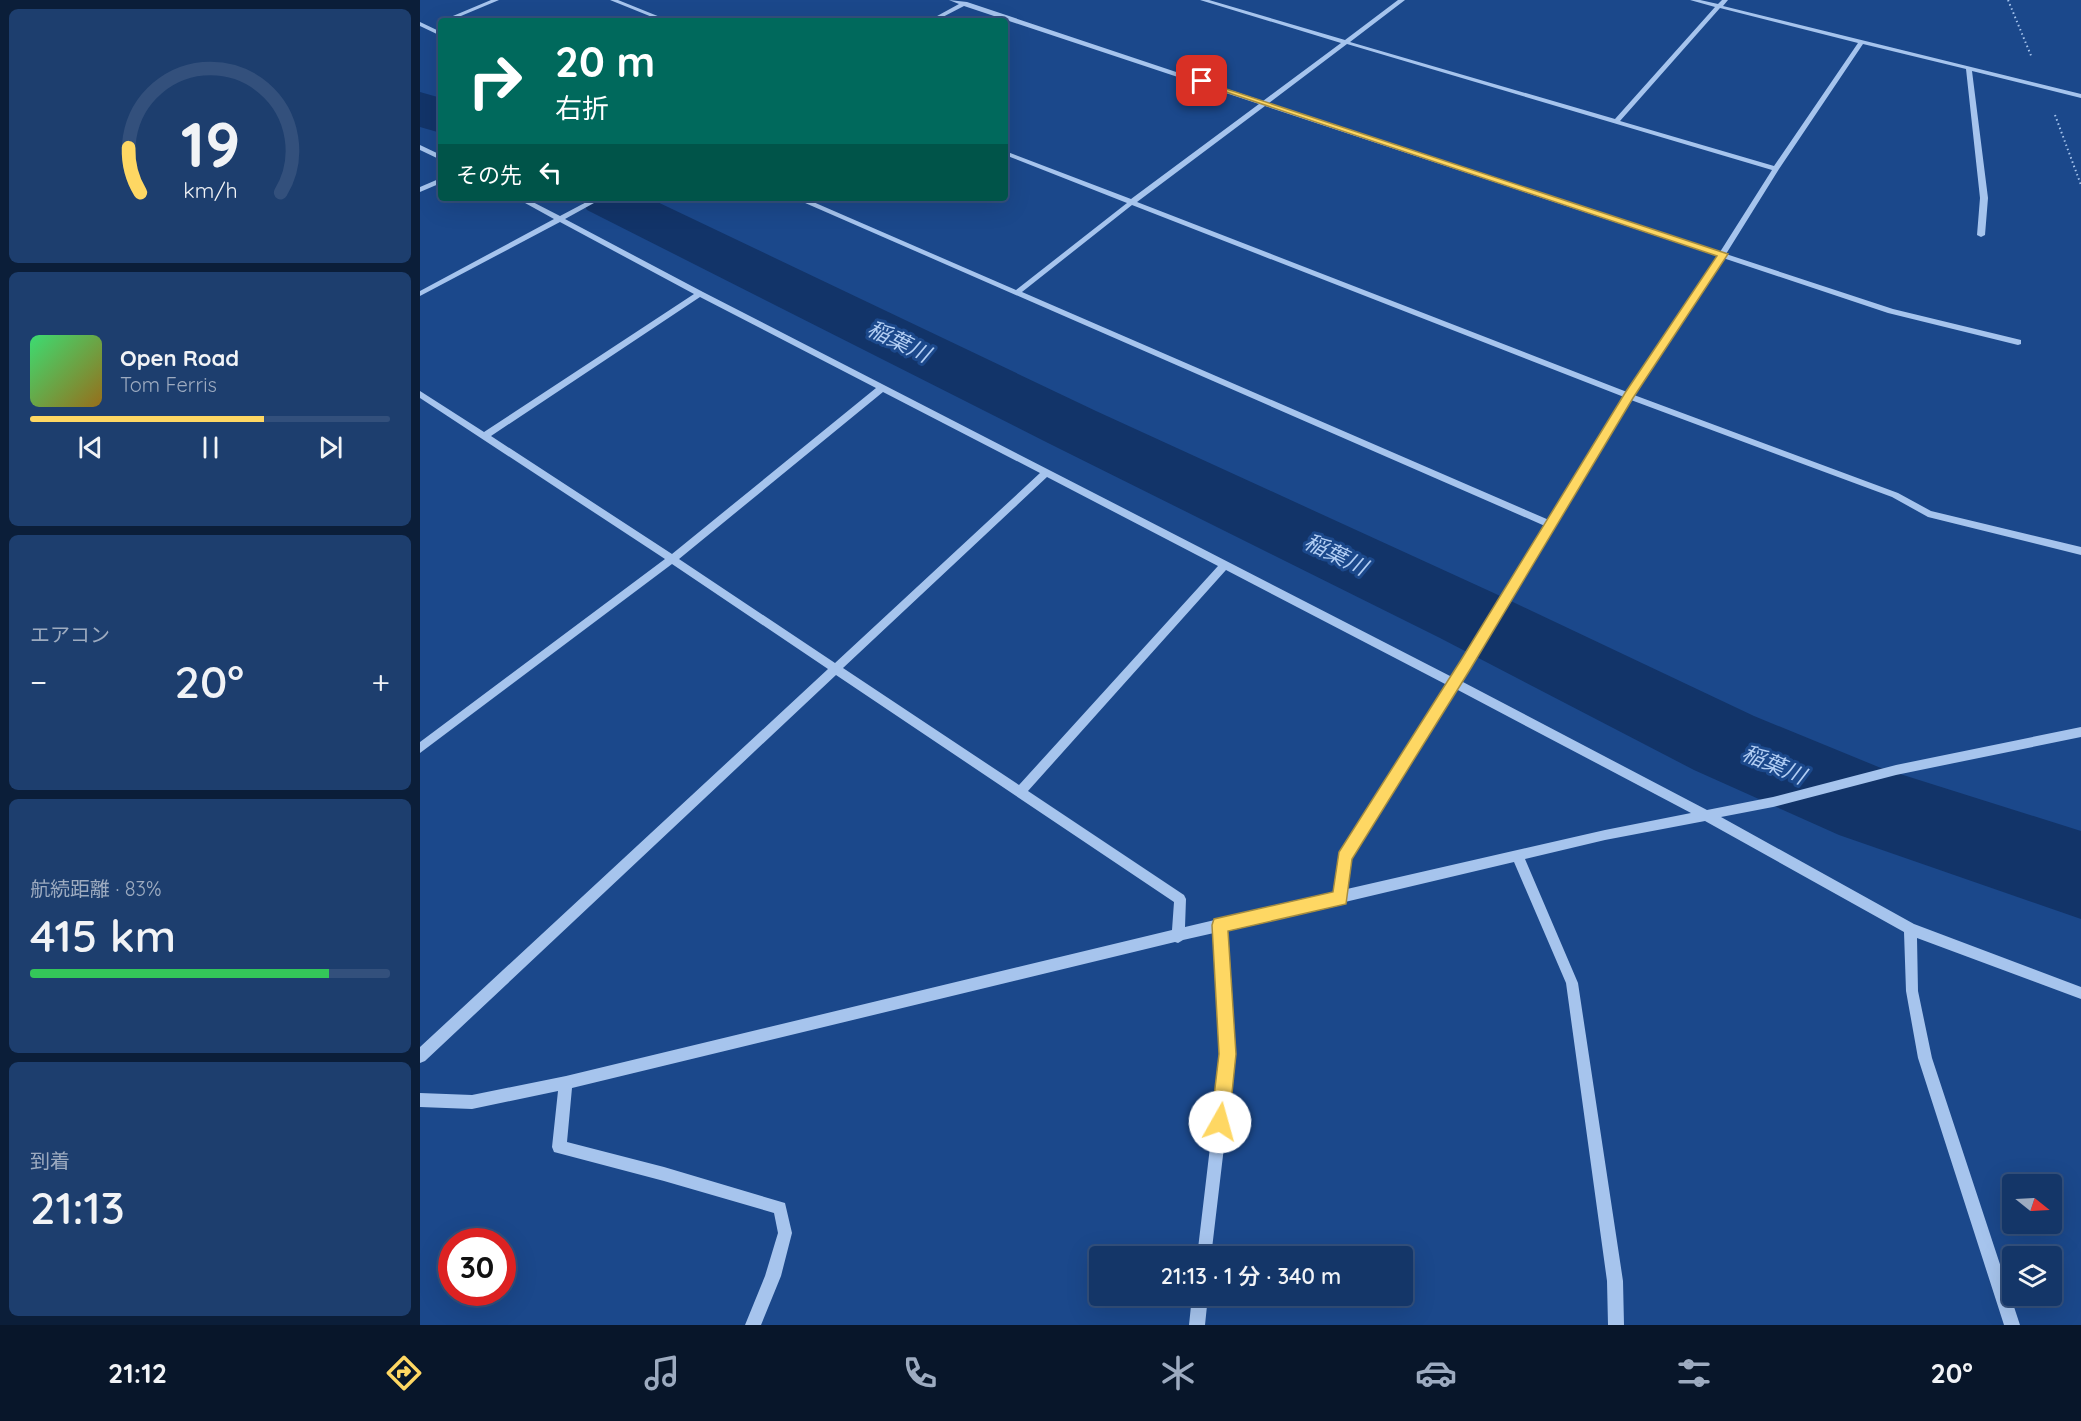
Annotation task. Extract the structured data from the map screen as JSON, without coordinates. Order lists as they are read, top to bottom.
{
  "water": ["稲葉川"],
  "north": "right",
  "page": {
    "turn": ["20 m", "右折"],
    "then": "その先",
    "song": ["Open Road", "Tom Ferris"],
    "tile": [
      "エアコン",
      ["航続距離 · 83%", "415 km"],
      ["到着", "21:13"]
    ],
    "heat": ["−", "20°", "+"],
    "limit": "30",
    "trip": "21:13 · 1 分 · 340 m",
    "tabs": ["21:12", "20°"],
    "gauge": ["19", "km/h"]
  }
}
